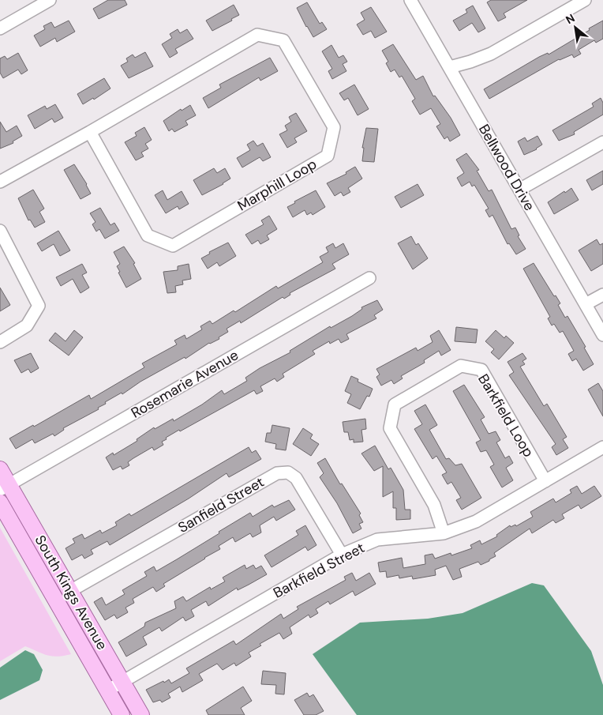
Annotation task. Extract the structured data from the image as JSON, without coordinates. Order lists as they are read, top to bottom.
{
  "streets": {
    "main road": ["South Kings Avenue"],
    "street": [
      "Bellwood Drive",
      "Marphill Loop",
      "Rosemarie Avenue",
      "Barkfield Loop",
      "Sanfield Street",
      "Barkfield Street"
    ]
  },
  "crossings": [
    ["Rosemarie Avenue", "South Kings Avenue"],
    ["Barkfield Loop", "Barkfield Street"],
    ["Sanfield Street", "Barkfield Street"],
    ["Sanfield Street", "South Kings Avenue"],
    ["Barkfield Street", "South Kings Avenue"]
  ],
  "north": "top left"
}
